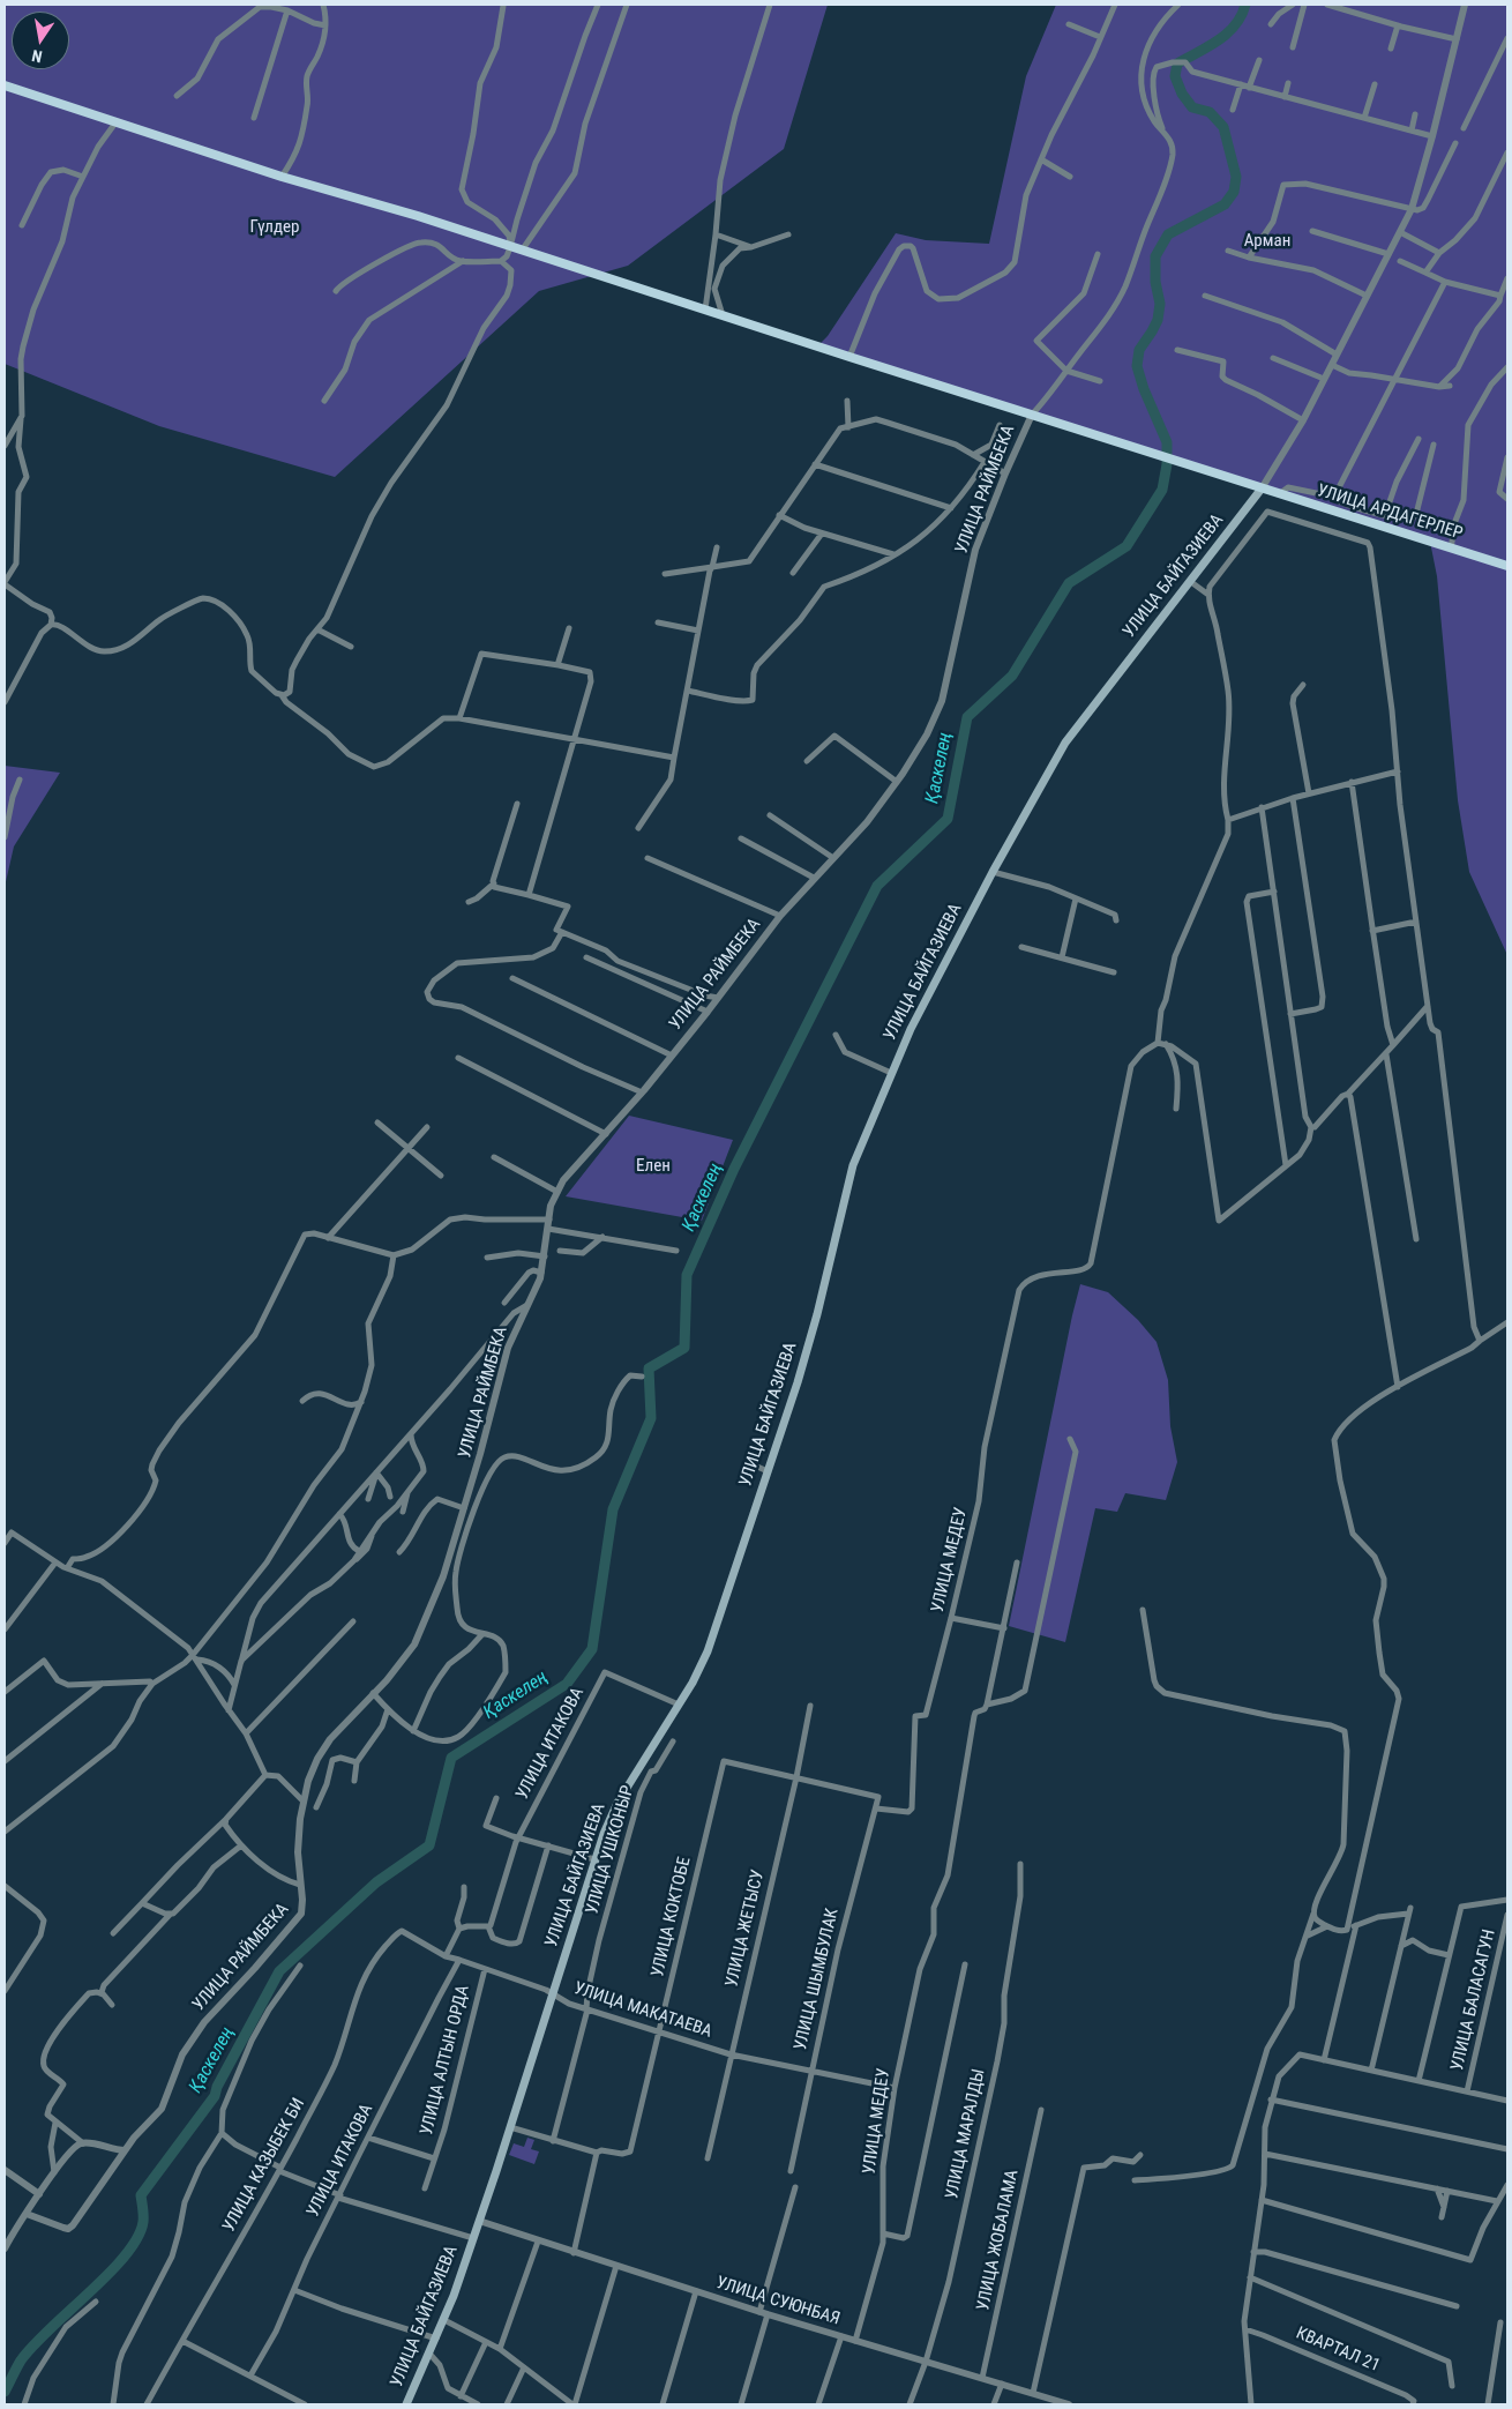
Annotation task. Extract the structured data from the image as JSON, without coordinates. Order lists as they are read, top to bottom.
{
  "streets": {
    "main road": ["УЛИЦА АРДАГЕРЛЕР", "УЛИЦА БАЙГАЗИЕВА"],
    "street": [
      "УЛИЦА РАЙМБЕКА",
      "УЛИЦА МЕДЕУ",
      "УЛИЦА ИТАКОВА",
      "УЛИЦА УШКОНЫР",
      "УЛИЦА КОКТОБЕ",
      "УЛИЦА ЖЕТЫСУ",
      "УЛИЦА ШЫМБУЛАК",
      "УЛИЦА БАЛАСАГУН",
      "УЛИЦА МАКАТАЕВА",
      "УЛИЦА АЛТЫН ОРДА",
      "УЛИЦА МАРАЛДЫ",
      "УЛИЦА КАЗЫБЕК БИ",
      "УЛИЦА ЖОБАЛАМА",
      "УЛИЦА СУЮНБАЯ",
      "КВАРТАЛ 21"
    ]
  },
  "crossings": [
    ["УЛИЦА РАЙМБЕКА", "УЛИЦА АРДАГЕРЛЕР"],
    ["УЛИЦА АРДАГЕРЛЕР", "УЛИЦА БАЙГАЗИЕВА"],
    ["УЛИЦА БАЙГАЗИЕВА", "УЛИЦА ИТАКОВА"],
    ["УЛИЦА БАЙГАЗИЕВА", "УЛИЦА МАКАТАЕВА"],
    ["УЛИЦА БАЙГАЗИЕВА", "УЛИЦА СУЮНБАЯ"],
    ["УЛИЦА МЕДЕУ", "УЛИЦА ШЫМБУЛАК"],
    ["УЛИЦА МЕДЕУ", "УЛИЦА МАКАТАЕВА"],
    ["УЛИЦА МЕДЕУ", "УЛИЦА СУЮНБАЯ"],
    ["УЛИЦА ИТАКОВА", "УЛИЦА МАКАТАЕВА"],
    ["УЛИЦА ИТАКОВА", "УЛИЦА АЛТЫН ОРДА"],
    ["УЛИЦА УШКОНЫР", "УЛИЦА МАКАТАЕВА"],
    ["УЛИЦА КОКТОБЕ", "УЛИЦА ЖЕТЫСУ"],
    ["УЛИЦА КОКТОБЕ", "УЛИЦА ШЫМБУЛАК"],
    ["УЛИЦА КОКТОБЕ", "УЛИЦА МАКАТАЕВА"],
    ["УЛИЦА ЖЕТЫСУ", "УЛИЦА ШЫМБУЛАК"],
    ["УЛИЦА ЖЕТЫСУ", "УЛИЦА МАКАТАЕВА"],
    ["УЛИЦА ШЫМБУЛАК", "УЛИЦА МАКАТАЕВА"],
    ["УЛИЦА МАКАТАЕВА", "УЛИЦА АЛТЫН ОРДА"],
    ["УЛИЦА МАКАТАЕВА", "УЛИЦА КАЗЫБЕК БИ"],
    ["УЛИЦА МАРАЛДЫ", "УЛИЦА СУЮНБАЯ"],
    ["УЛИЦА ЖОБАЛАМА", "УЛИЦА СУЮНБАЯ"]
  ],
  "water": ["Қаскелең"],
  "parks": ["Гүлдер", "Арман", "Елен"],
  "north": "bottom"
}
